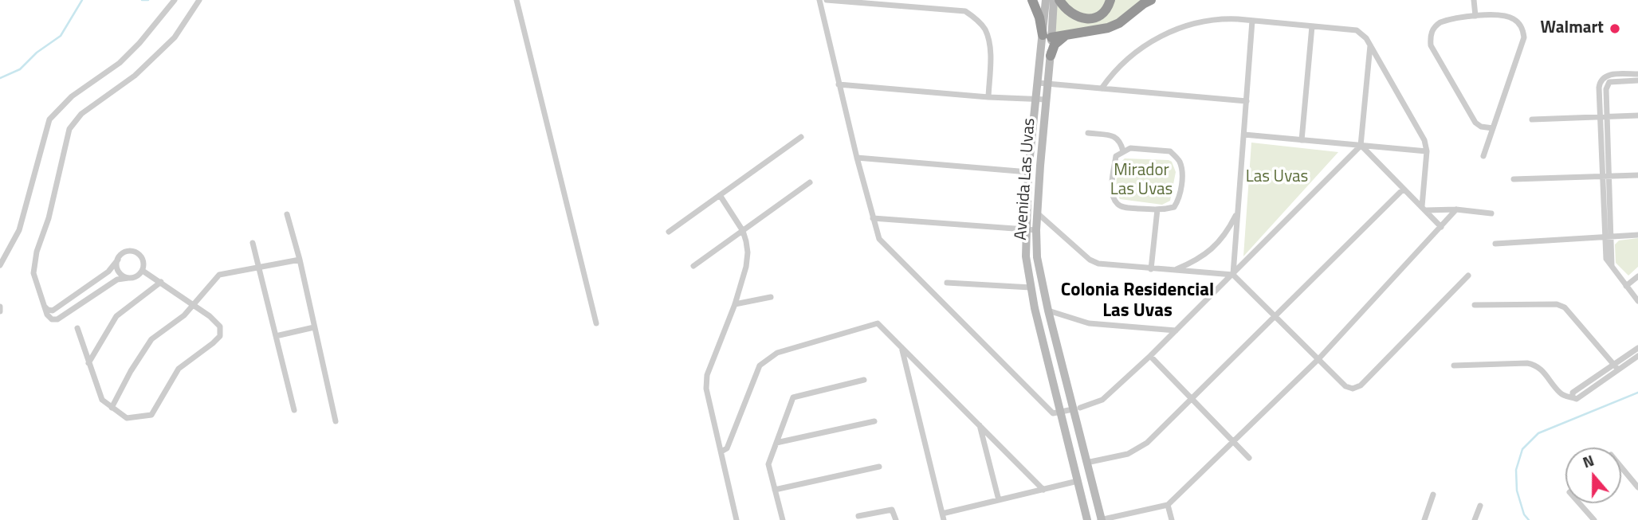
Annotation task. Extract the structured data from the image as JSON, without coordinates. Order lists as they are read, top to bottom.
{
  "streets": {
    "street": ["Avenida Las Uvas"]
  },
  "districts": ["Colonia Residencial Las Uvas"],
  "parks": ["Mirador Las Uvas", "Las Uvas"],
  "places": ["Walmart"],
  "north": "top"
}
